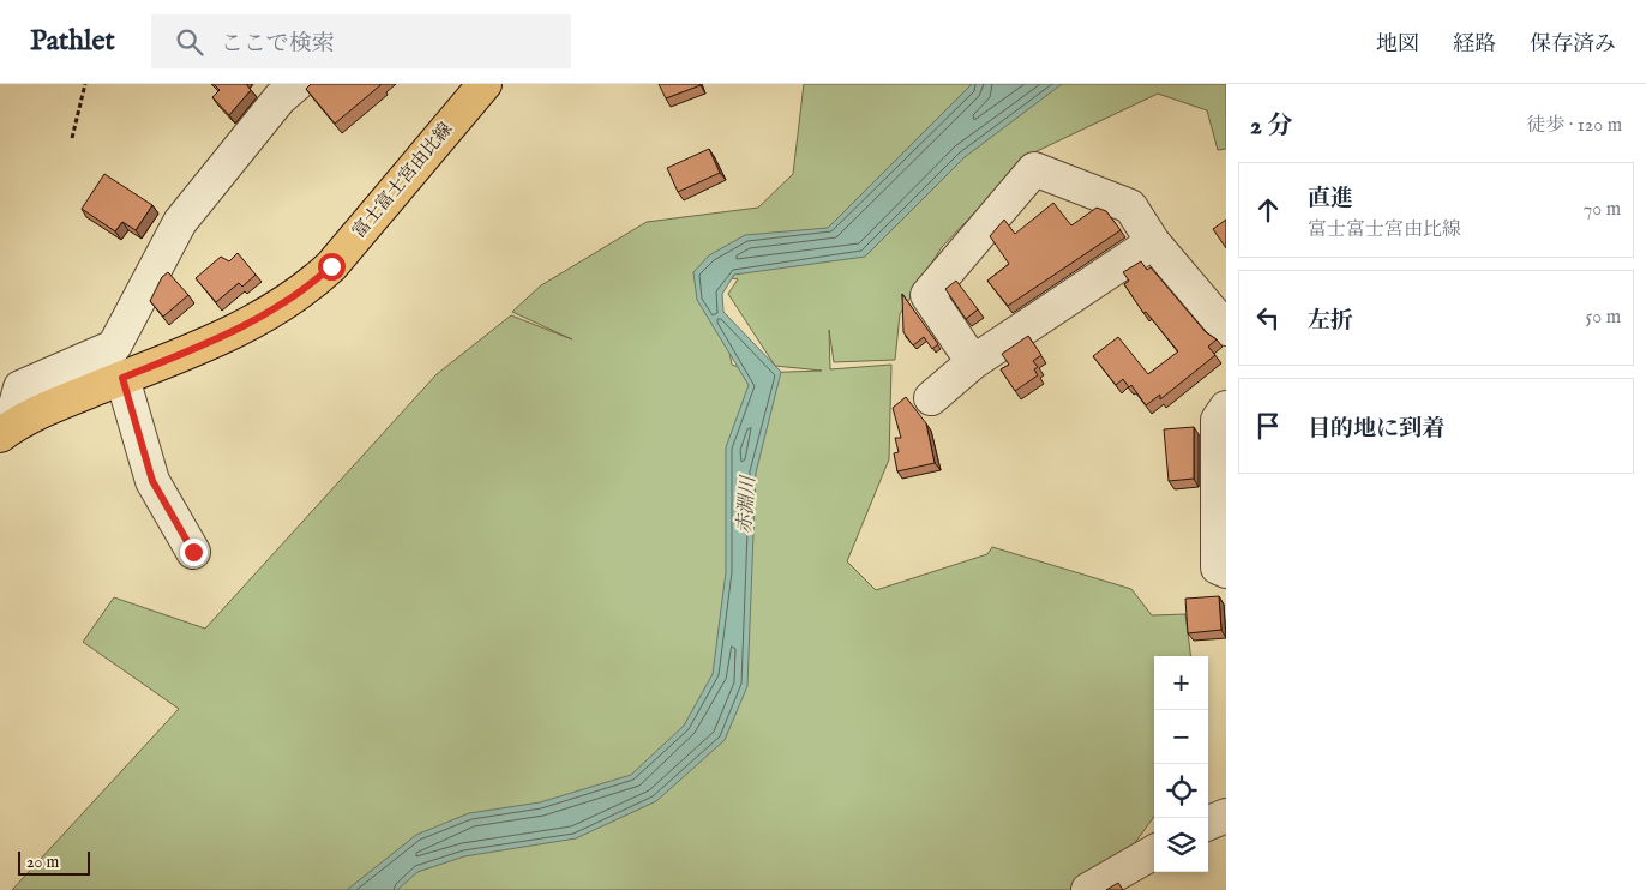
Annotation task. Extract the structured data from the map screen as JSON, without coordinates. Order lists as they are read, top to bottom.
{
  "streets": {
    "main road": ["富士富士宮由比線"]
  },
  "water": ["赤淵川"],
  "scale_bar": "20 m",
  "page": {
    "header": "Pathlet",
    "search": "ここで検索",
    "nav": ["地図", "経路", "保存済み"],
    "heading": ["2 分", "徒歩 · 120 m"],
    "list": [
      ["直進", "富士富士宮由比線", "70 m"],
      ["左折", "50 m"],
      "目的地に到着"
    ],
    "map_buttons": ["+", "−"],
    "scale": "20 m"
  }
}
